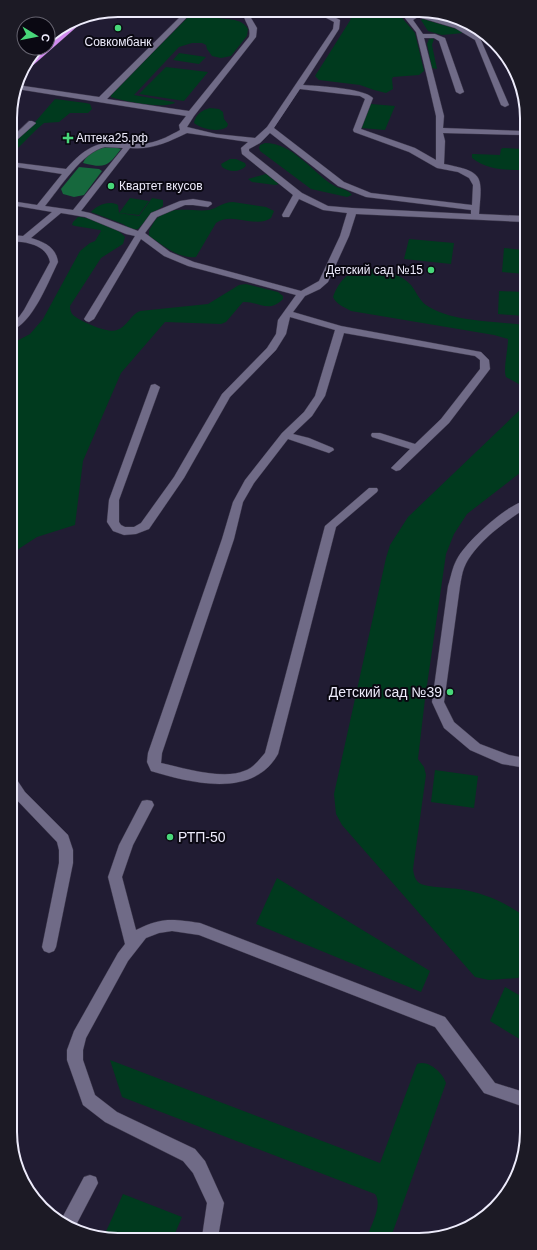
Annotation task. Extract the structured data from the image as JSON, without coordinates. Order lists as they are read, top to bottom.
{
  "places": {
    "other": [
      "Совкомбанк",
      "Квартет вкусов",
      "Детский сад №15",
      "Детский сад №39",
      "РТП-50"
    ],
    "health": ["Аптека25.рф"]
  },
  "north": "right"
}
